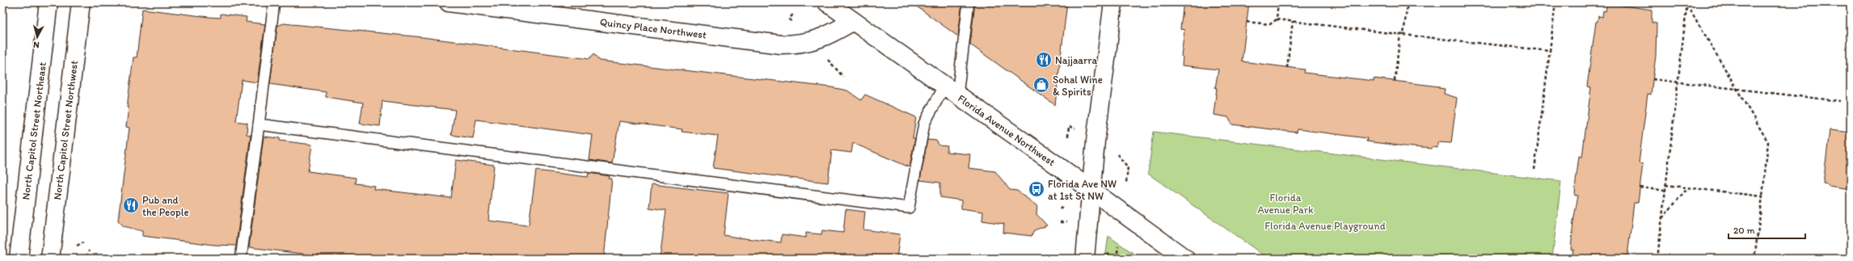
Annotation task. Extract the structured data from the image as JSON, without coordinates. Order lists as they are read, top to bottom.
{
  "streets": {
    "main road": [
      "Quincy Place Northwest",
      "North Capitol Street Northwest",
      "Florida Avenue Northwest",
      "North Capitol Street Northeast"
    ]
  },
  "crossings": [
    ["Quincy Place Northwest", "Florida Avenue Northwest"]
  ],
  "parks": ["Florida Avenue Park", "Florida Avenue Playground"],
  "places": {
    "restaurant": ["Najjaarra", "Pub and the People"],
    "shop": ["Sohal Wine & Spirits"],
    "bus stop": ["Florida Ave NW at 1st St NW"]
  },
  "scale_bar": "20 m",
  "north": "bottom"
}
